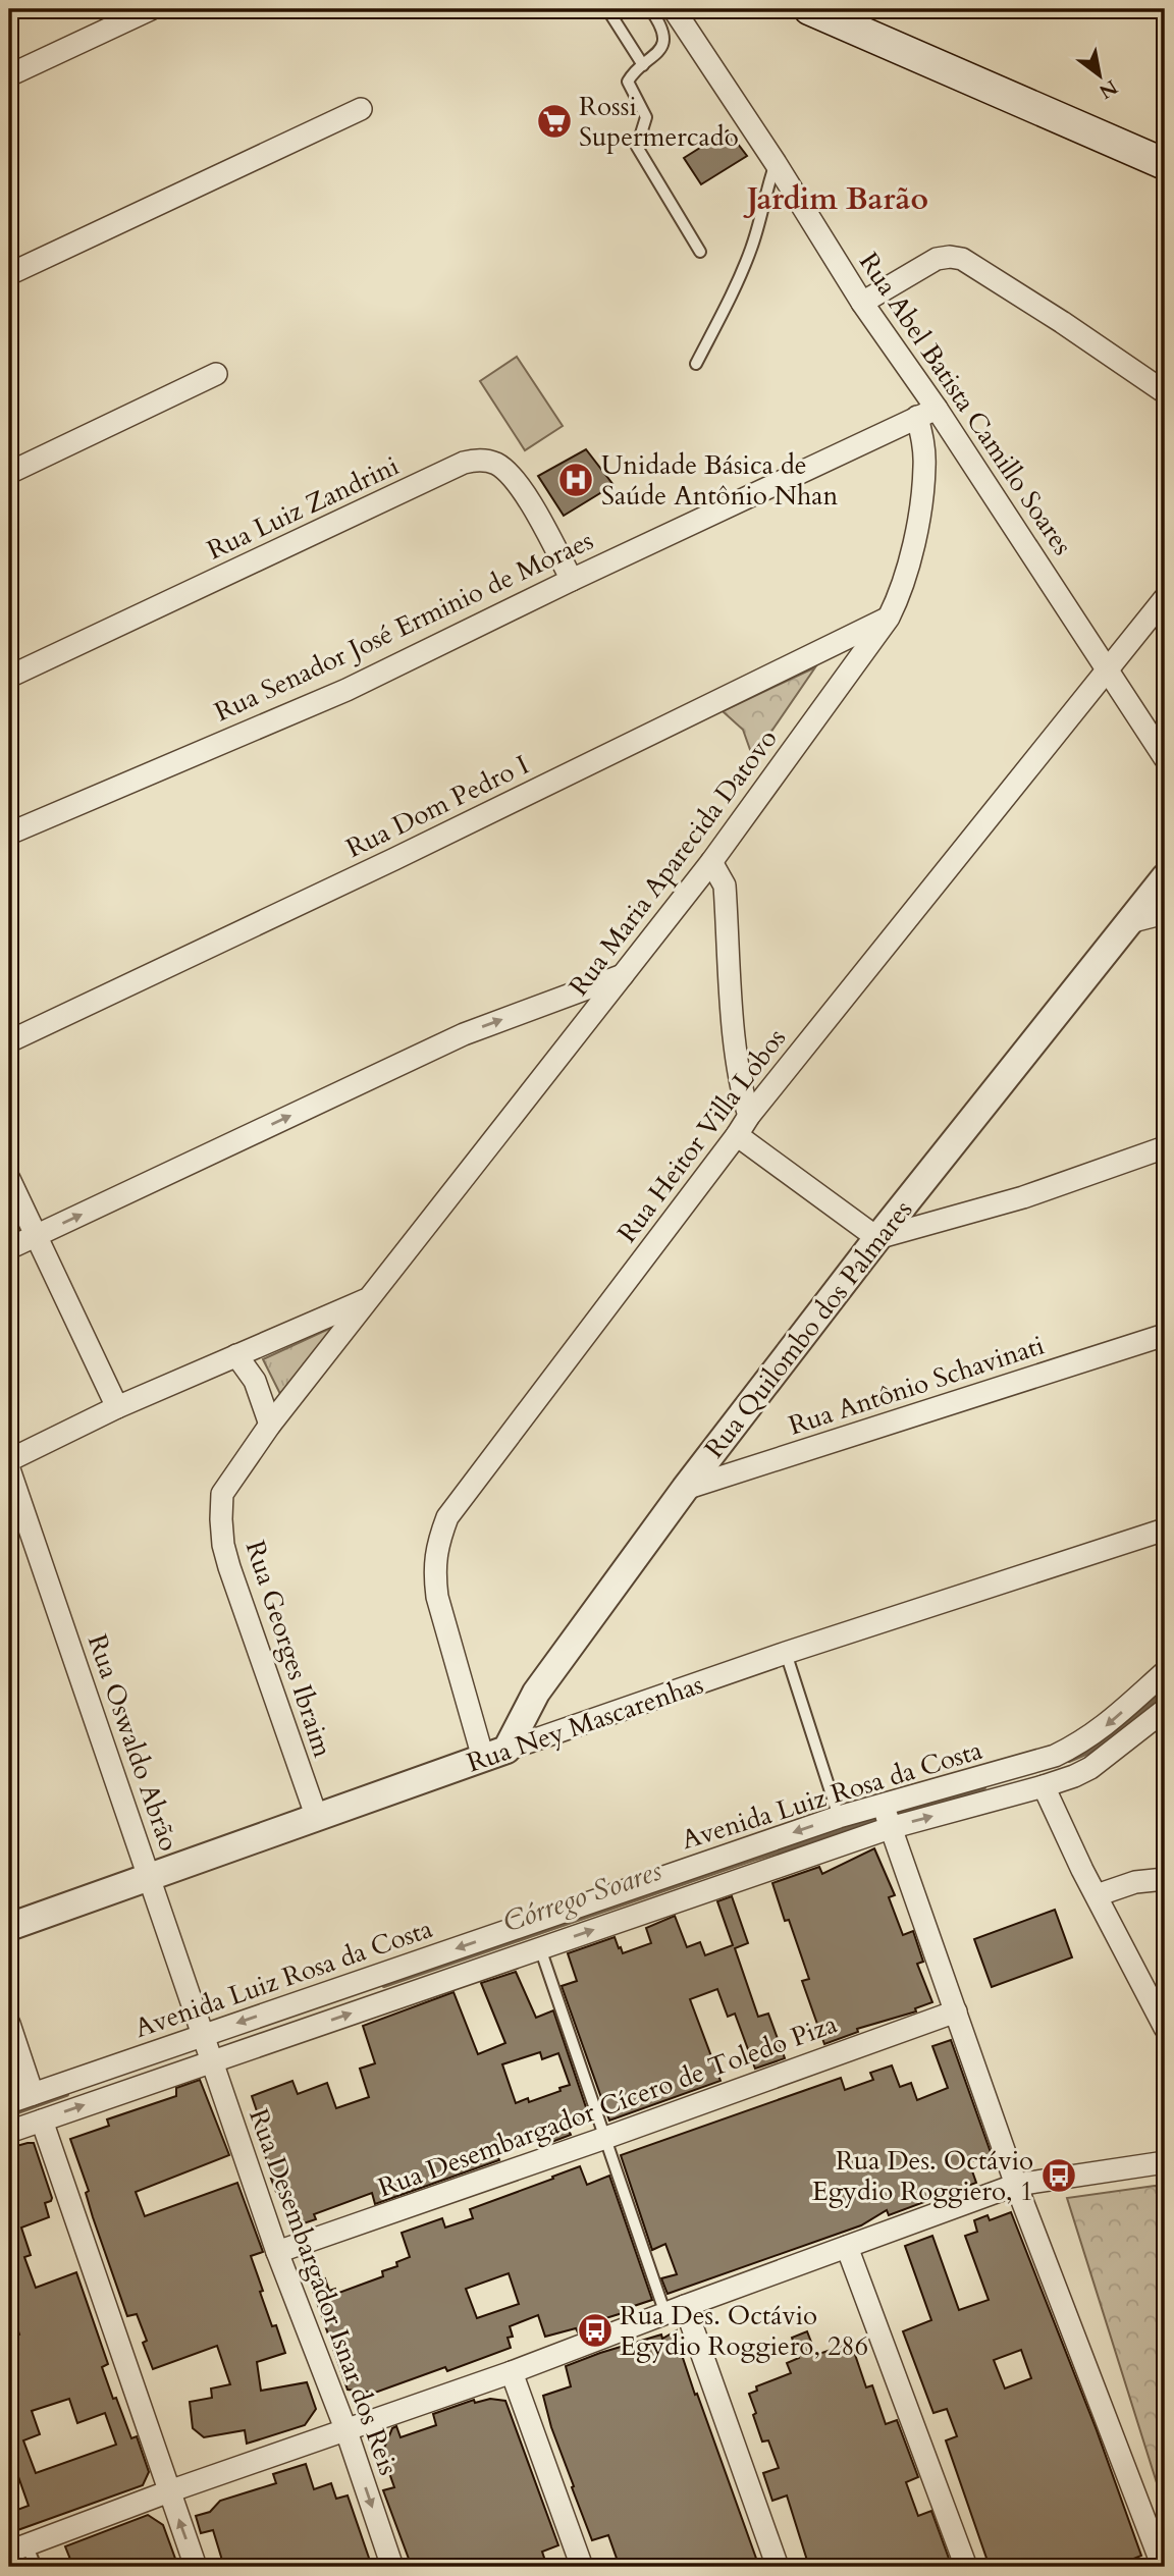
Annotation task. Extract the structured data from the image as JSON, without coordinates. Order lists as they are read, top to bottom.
{
  "streets": {
    "street": [
      "Rua Abel Batista Camillo Soares",
      "Rua Luiz Zandrini",
      "Rua Senador José Erminio de Moraes",
      "Rua Dom Pedro I",
      "Rua Maria Aparecida Datovo",
      "Rua Heitor Villa Lobos",
      "Rua Quilombo dos Palmares",
      "Rua Antônio Schavinati",
      "Rua Georges Ibraim",
      "Rua Ney Mascarenhas",
      "Rua Oswaldo Abrão",
      "Avenida Luiz Rosa da Costa",
      "Rua Desembargador Cícero de Toledo Piza",
      "Rua Desembargador Isnar dos Reis"
    ]
  },
  "crossings": [
    ["Rua Abel Batista Camillo Soares", "Rua Senador José Erminio de Moraes"],
    ["Rua Abel Batista Camillo Soares", "Rua Maria Aparecida Datovo"],
    ["Rua Abel Batista Camillo Soares", "Rua Heitor Villa Lobos"],
    ["Rua Luiz Zandrini", "Rua Senador José Erminio de Moraes"],
    ["Rua Senador José Erminio de Moraes", "Rua Maria Aparecida Datovo"],
    ["Rua Dom Pedro I", "Rua Maria Aparecida Datovo"],
    ["Rua Maria Aparecida Datovo", "Rua Georges Ibraim"],
    ["Rua Heitor Villa Lobos", "Rua Quilombo dos Palmares"],
    ["Rua Heitor Villa Lobos", "Rua Ney Mascarenhas"],
    ["Rua Quilombo dos Palmares", "Rua Antônio Schavinati"],
    ["Rua Quilombo dos Palmares", "Rua Ney Mascarenhas"],
    ["Rua Georges Ibraim", "Rua Ney Mascarenhas"],
    ["Rua Ney Mascarenhas", "Rua Oswaldo Abrão"],
    ["Rua Oswaldo Abrão", "Avenida Luiz Rosa da Costa"],
    ["Rua Oswaldo Abrão", "Rua Desembargador Isnar dos Reis"],
    ["Avenida Luiz Rosa da Costa", "Rua Desembargador Isnar dos Reis"],
    ["Rua Desembargador Cícero de Toledo Piza", "Rua Desembargador Isnar dos Reis"]
  ],
  "districts": ["Jardim Barão"],
  "water": ["Córrego Soares"],
  "places": {
    "supermarket": ["Rossi Supermercado"],
    "hospital": ["Unidade Básica de Saúde Antônio Nhan"],
    "bus stop": ["Rua Des. Octávio Egydio Roggiero, 1", "Rua Des. Octávio Egydio Roggiero, 286"]
  },
  "north": "bottom right"
}
